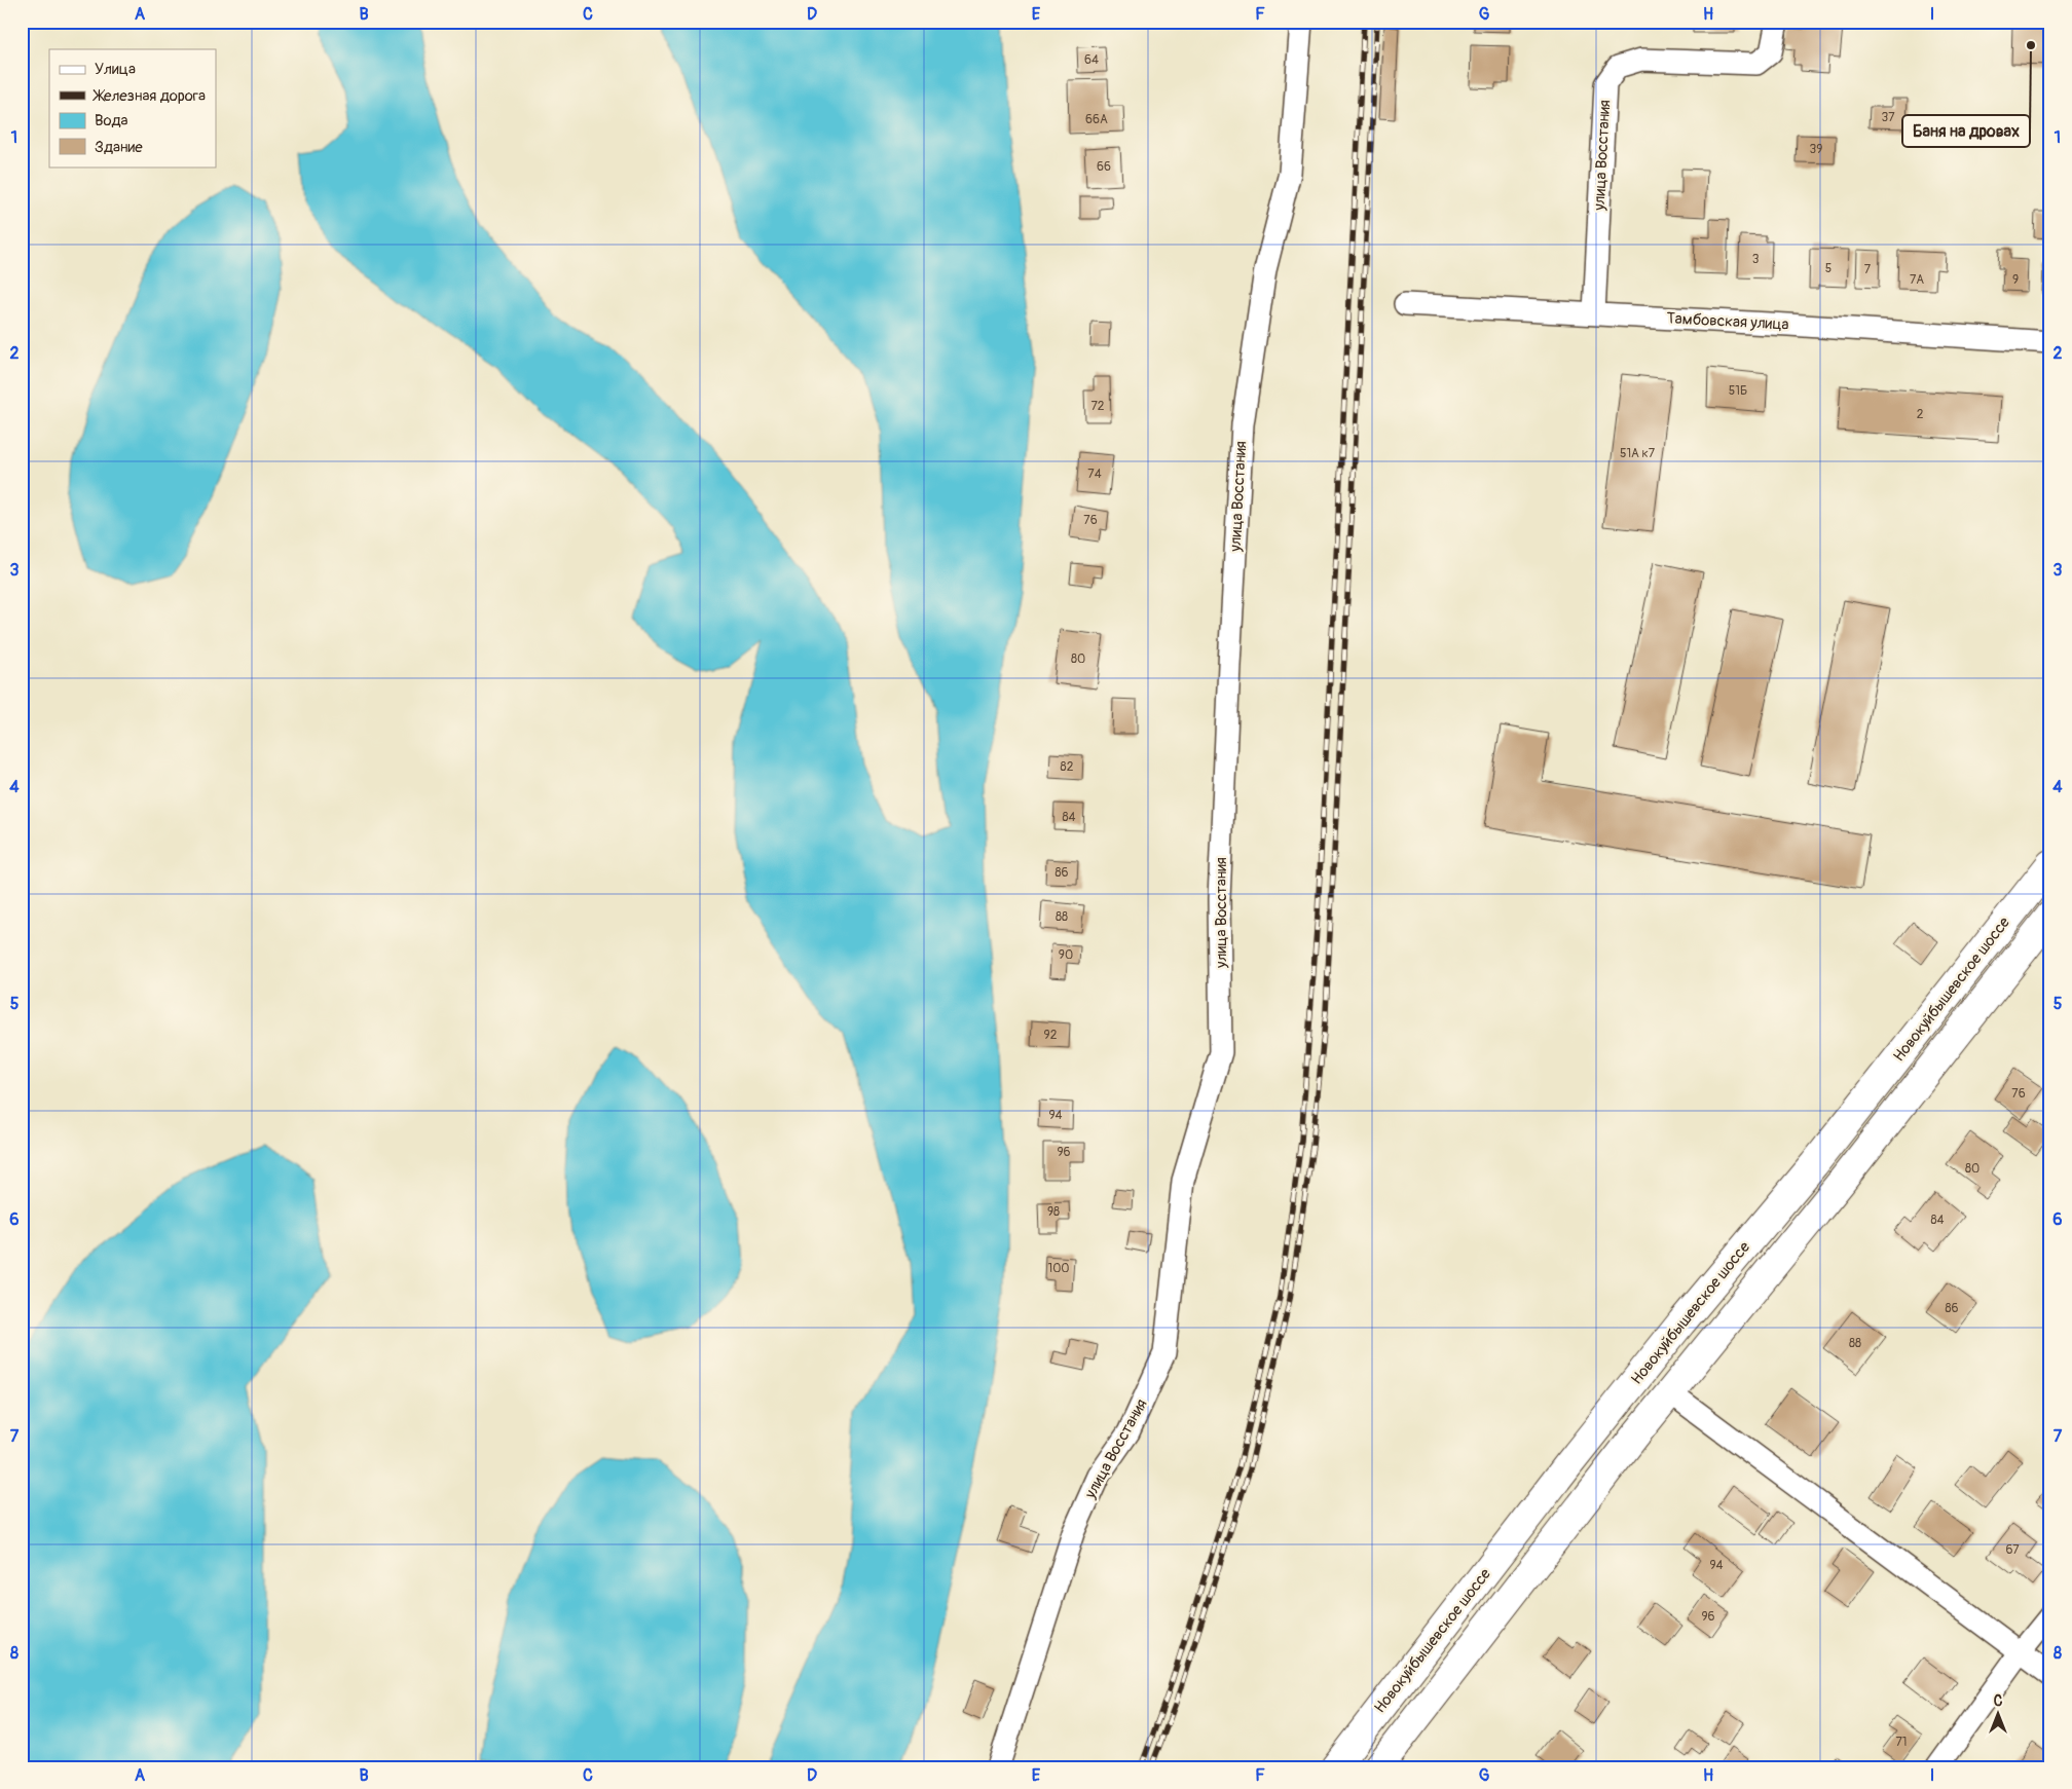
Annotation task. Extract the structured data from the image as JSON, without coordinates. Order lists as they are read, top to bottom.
{
  "streets": {
    "main road": ["Новокуйбышевское шоссе"],
    "street": ["улица Восстания", "Тамбовская улица"]
  },
  "crossings": [
    ["улица Восстания", "Тамбовская улица"]
  ],
  "places": ["Баня на дровах"],
  "house_numbers": [
    "64",
    "37",
    "66А",
    "39",
    "66",
    "3",
    "5",
    "7",
    "7А",
    "9",
    "51Б",
    "72",
    "2",
    "51А к7",
    "74",
    "76",
    "80",
    "82",
    "84",
    "86",
    "88",
    "90",
    "92",
    "76",
    "94",
    "96",
    "80",
    "98",
    "84",
    "100",
    "86",
    "88",
    "67",
    "94",
    "96",
    "71"
  ],
  "legend": [
    "Улица",
    "Железная дорога",
    "Вода",
    "Здание"
  ],
  "north": "top",
  "grid": {
    "columns": [
      "A",
      "B",
      "C",
      "D",
      "E",
      "F",
      "G",
      "H",
      "I"
    ],
    "rows": [
      "1",
      "2",
      "3",
      "4",
      "5",
      "6",
      "7",
      "8"
    ]
  }
}
